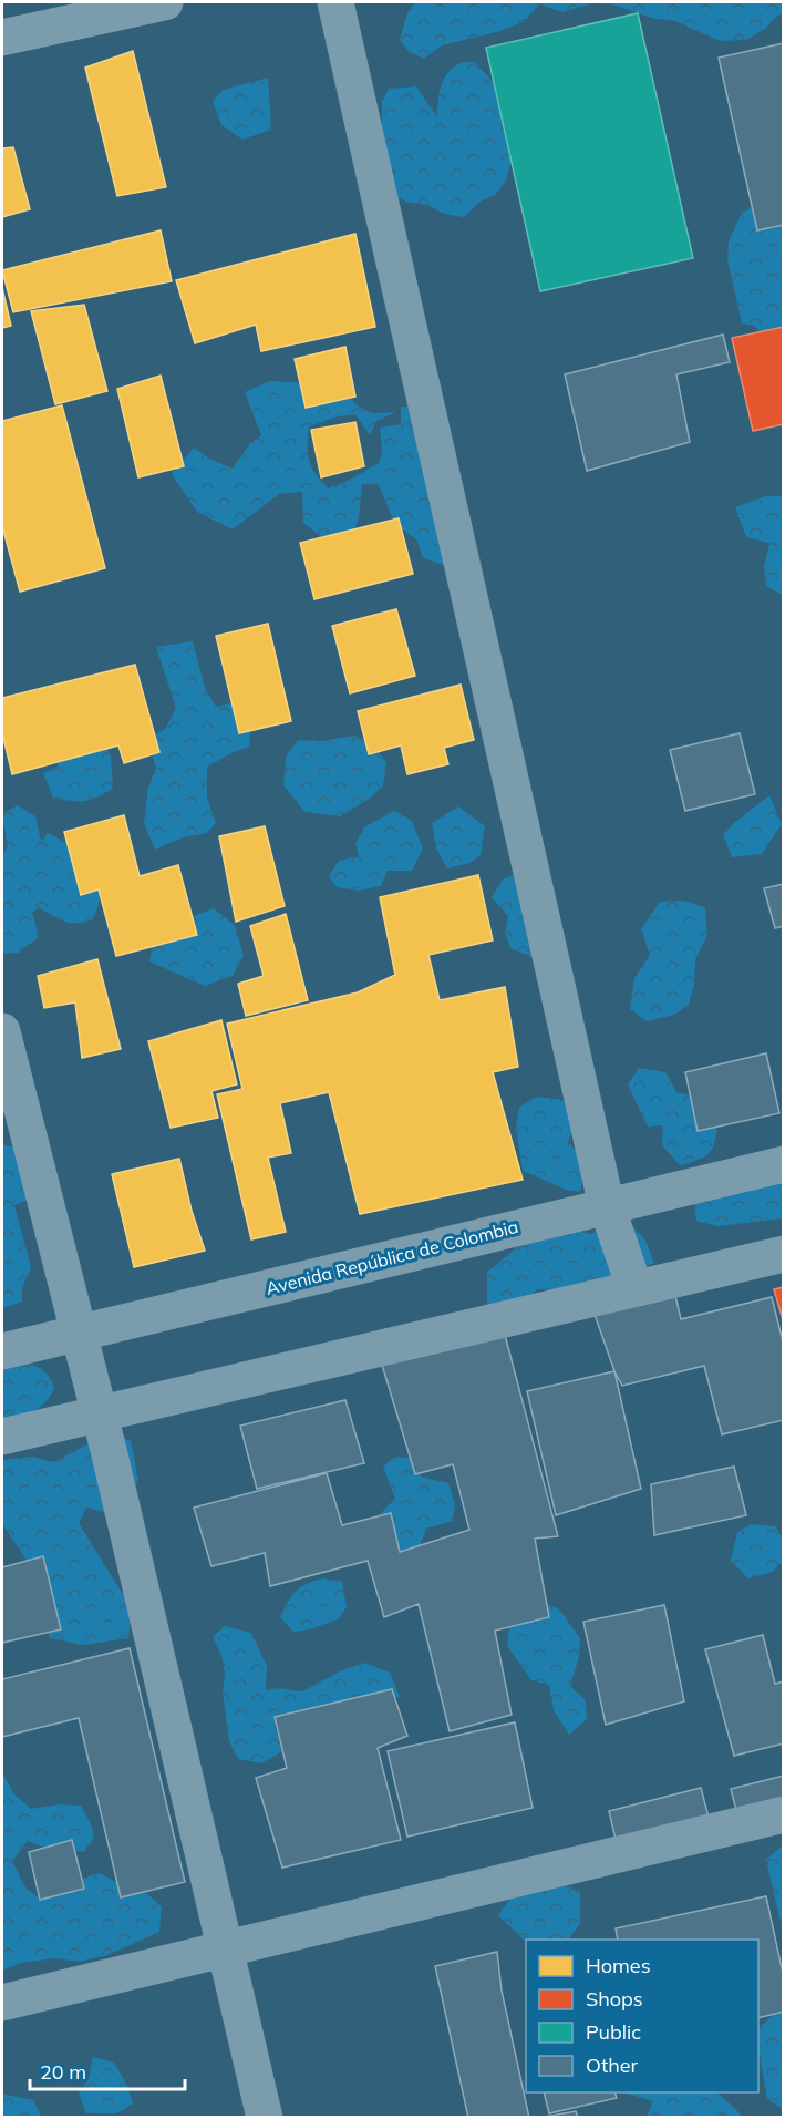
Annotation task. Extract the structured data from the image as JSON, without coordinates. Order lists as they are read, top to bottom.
{
  "streets": {
    "street": ["Avenida República de Colombia"]
  },
  "legend": [
    "Homes",
    "Shops",
    "Public",
    "Other"
  ],
  "scale_bar": "20 m"
}
